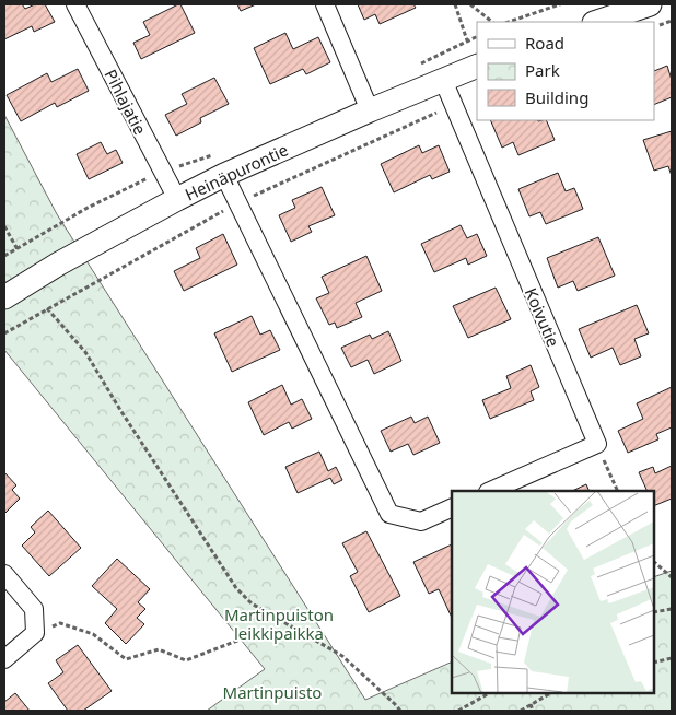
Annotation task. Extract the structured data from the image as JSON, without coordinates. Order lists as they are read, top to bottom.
{
  "streets": {
    "street": ["Pihlajatie", "Heinäpurontie", "Koivutie"]
  },
  "crossings": [
    ["Pihlajatie", "Heinäpurontie"],
    ["Heinäpurontie", "Koivutie"]
  ],
  "parks": ["Martinpuiston leikkipaikka", "Martinpuisto"],
  "legend": ["Road", "Park", "Building"]
}
